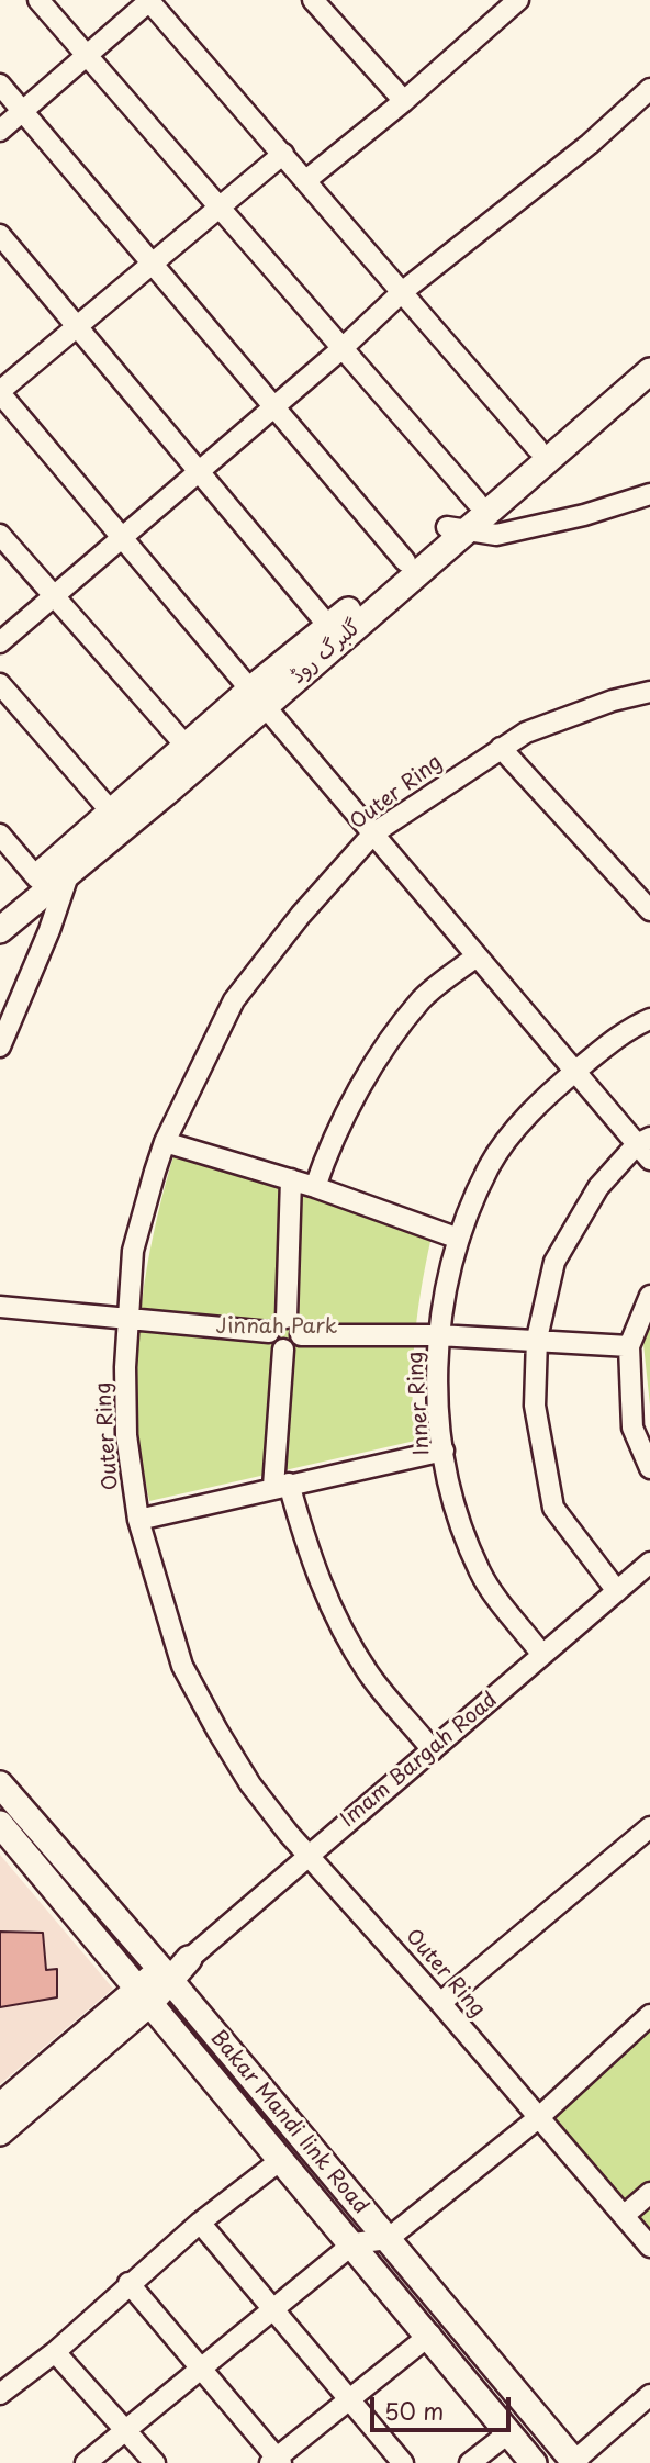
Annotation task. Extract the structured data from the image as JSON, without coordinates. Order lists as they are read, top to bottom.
{
  "streets": {
    "main road": ["گلبرگ روڈ", "Imam Bargah Road", "Bakar Mandi link Road"],
    "street": ["Outer Ring", "Inner Ring"]
  },
  "crossings": [
    ["Outer Ring", "Imam Bargah Road"],
    ["Inner Ring", "Imam Bargah Road"],
    ["Imam Bargah Road", "Bakar Mandi link Road"]
  ],
  "parks": ["Jinnah Park"],
  "scale_bar": "50 m"
}
